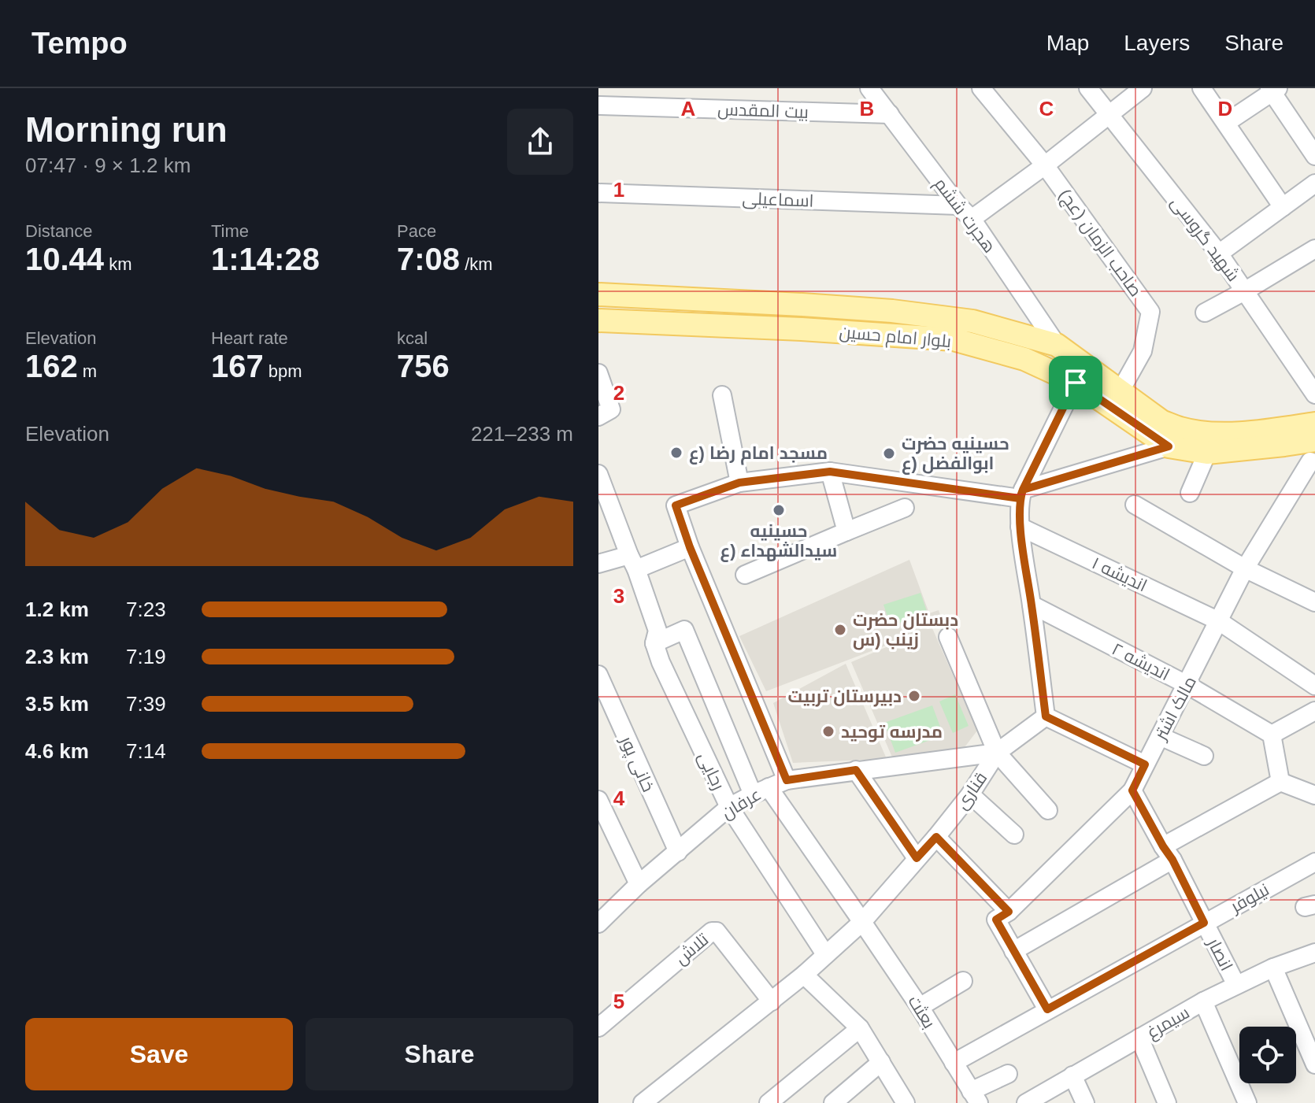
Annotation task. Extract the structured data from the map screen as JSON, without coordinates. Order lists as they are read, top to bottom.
{
  "streets": {
    "main road": ["بلوار امام حسین"],
    "street": [
      "بیت المقدس",
      "اسماعیلی",
      "هجرت ششم",
      "شهید گروسی",
      "صاحب الزمان (عج)",
      "اندیشه ۱",
      "اندیشه ۲",
      "مالک اشتر",
      "خانی پور",
      "رجایی",
      "قناری",
      "عرفان",
      "نیلوفر",
      "تلاش",
      "انصار",
      "بعثت",
      "سیمرغ"
    ]
  },
  "crossings": [
    ["بیت المقدس", "هجرت ششم"],
    ["اسماعیلی", "هجرت ششم"],
    ["هجرت ششم", "بلوار امام حسین"],
    ["صاحب الزمان (عج)", "بلوار امام حسین"],
    ["اندیشه ۱", "مالک اشتر"],
    ["اندیشه ۲", "مالک اشتر"],
    ["مالک اشتر", "انصار"],
    ["خانی پور", "عرفان"],
    ["رجایی", "قناری"],
    ["رجایی", "عرفان"],
    ["رجایی", "بعثت"],
    ["قناری", "عرفان"],
    ["قناری", "تلاش"],
    ["قناری", "بعثت"],
    ["عرفان", "بعثت"],
    ["نیلوفر", "انصار"],
    ["نیلوفر", "بعثت"],
    ["انصار", "سیمرغ"]
  ],
  "places": [
    "مسجد امام رضا (ع",
    "حسینیه حضرت ابوالفضل (ع",
    "حسینیه سیدالشهداء (ع",
    "دبستان حضرت زینب (س",
    "دبیرستان تربیت",
    "مدرسه توحید"
  ],
  "page": {
    "header": "Tempo",
    "nav": ["Map", "Layers", "Share"],
    "heading": ["Morning run", "07:47 · 9 × 1.2 km"],
    "stats": [
      ["Distance", "10.44 km"],
      ["Time", "1:14:28"],
      ["Pace", "7:08 /km"],
      ["Elevation", "162 m"],
      ["Heart rate", "167 bpm"],
      ["kcal", "756"]
    ],
    "chart": ["Elevation", "221–233 m"],
    "list": [
      {
        "name": "1.2 km",
        "note": "7:23"
      },
      {
        "name": "2.3 km",
        "note": "7:19"
      },
      {
        "name": "3.5 km",
        "note": "7:39"
      },
      {
        "name": "4.6 km",
        "note": "7:14"
      }
    ],
    "buttons": ["Save", "Share"]
  },
  "grid": {
    "columns": [
      "A",
      "B",
      "C",
      "D"
    ],
    "rows": [
      "1",
      "2",
      "3",
      "4",
      "5"
    ]
  }
}
